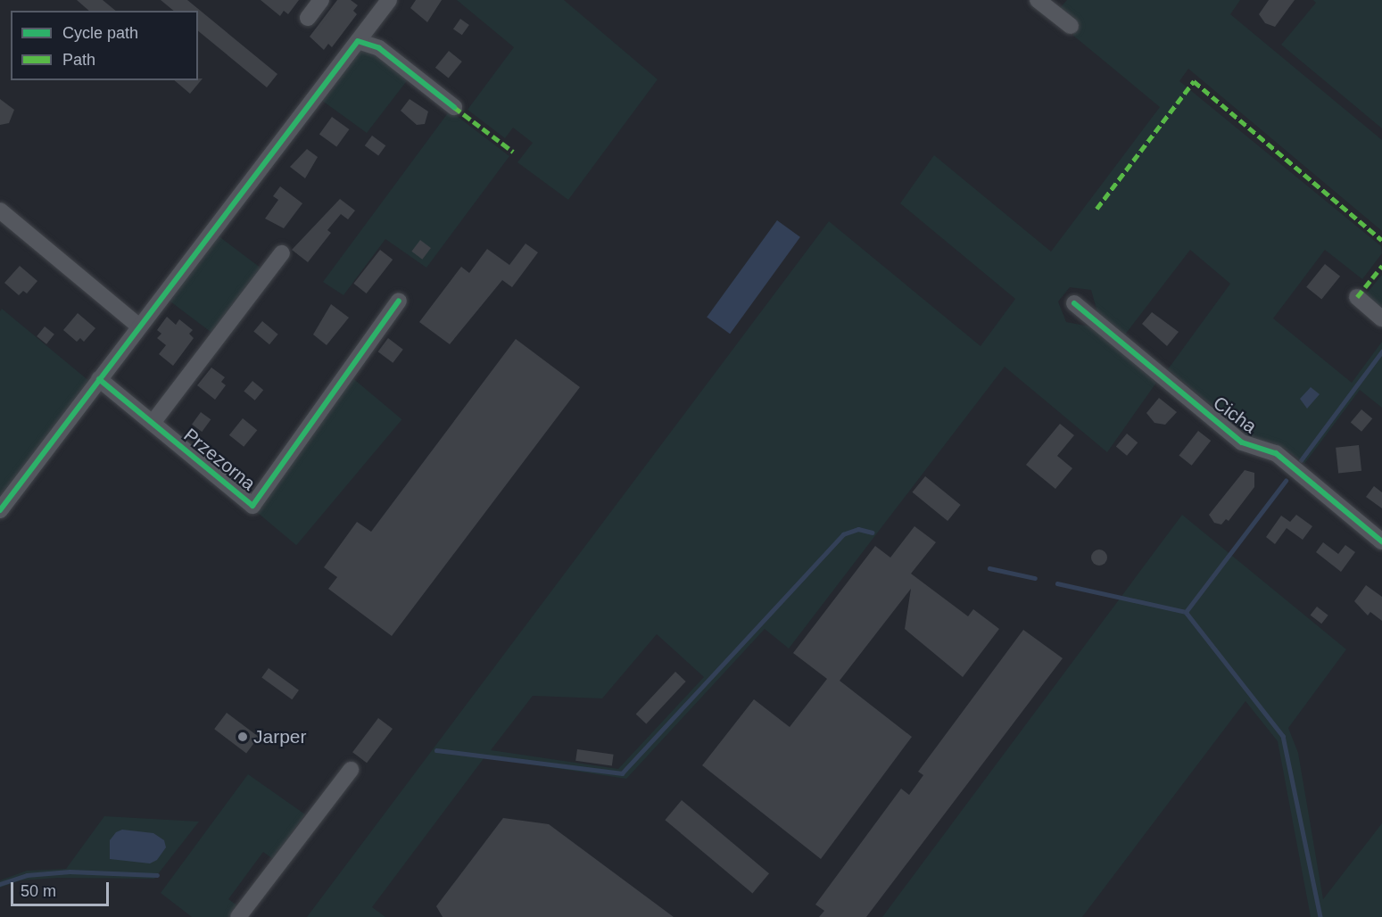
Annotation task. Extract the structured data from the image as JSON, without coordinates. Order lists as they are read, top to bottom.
{
  "streets": {
    "street": ["Cicha", "Przezorna"]
  },
  "places": ["Jarper"],
  "legend": ["Cycle path", "Path"],
  "scale_bar": "50 m"
}
